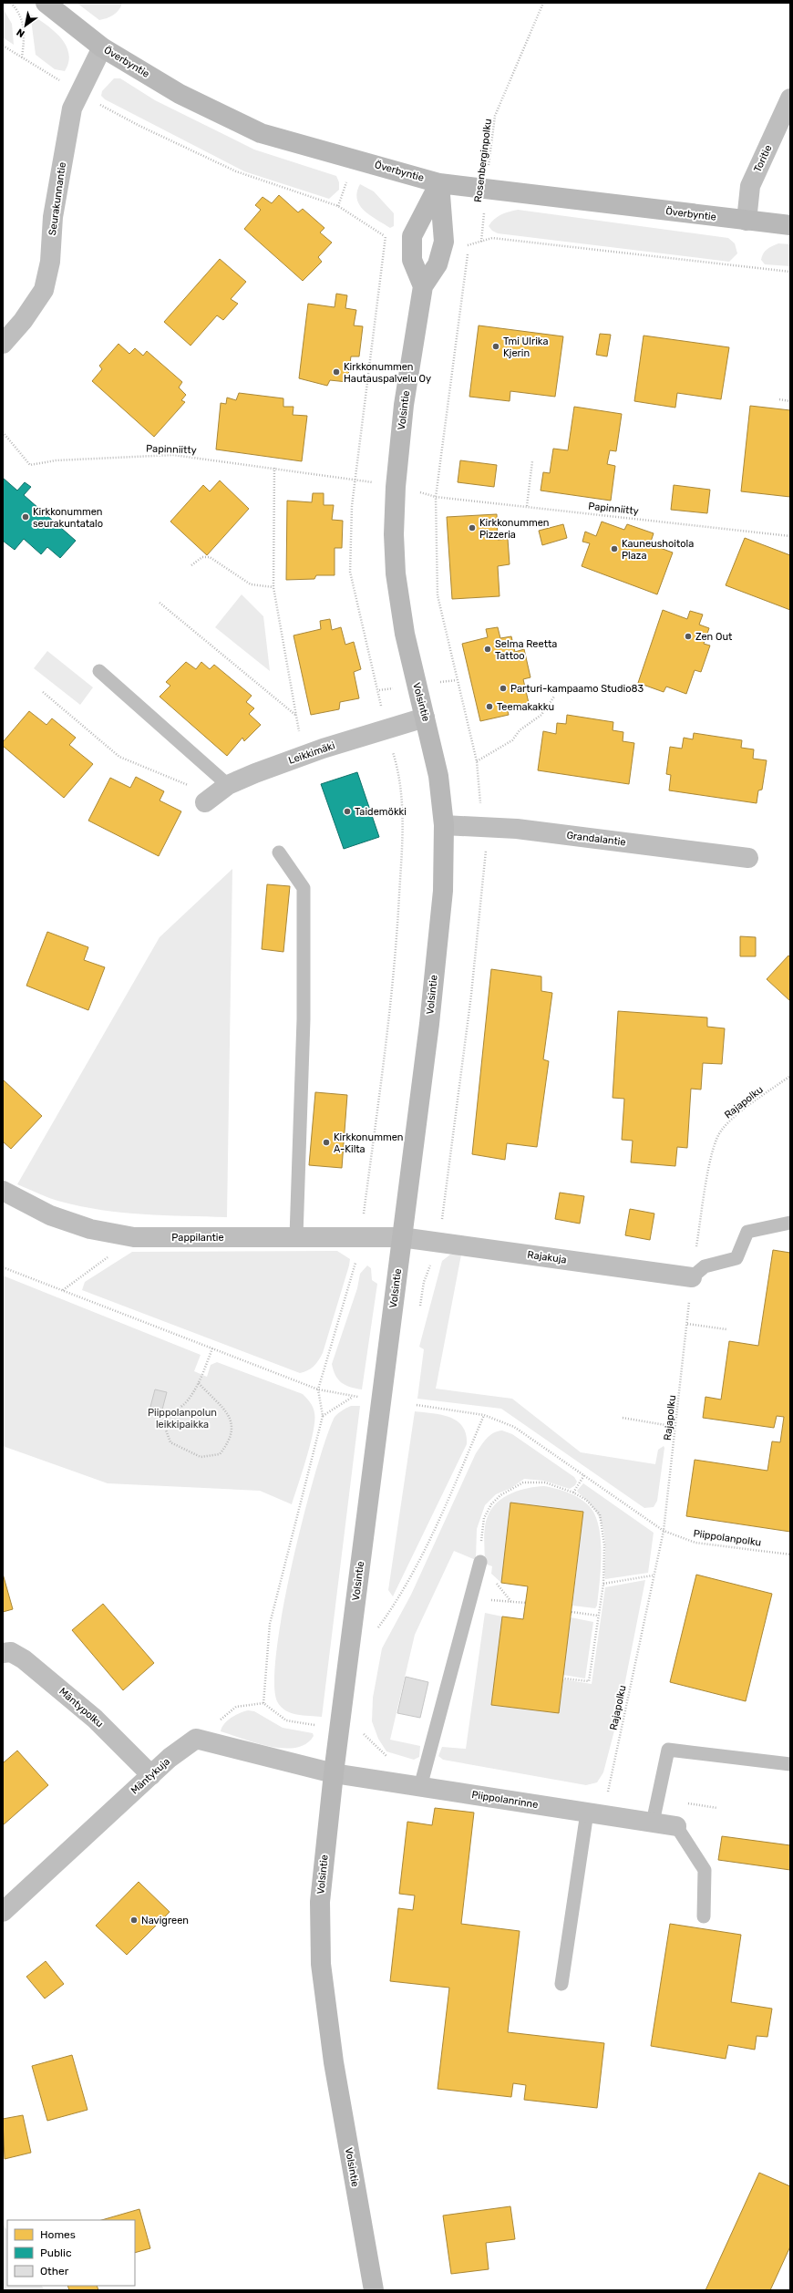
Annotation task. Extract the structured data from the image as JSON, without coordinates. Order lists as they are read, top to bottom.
{
  "streets": {
    "street": [
      "Överbyntie",
      "Toritie",
      "Seurakunnantie",
      "Volsintie",
      "Leikkimäki",
      "Grandalantie",
      "Pappilantie",
      "Rajakuja",
      "Mäntypolku",
      "Mäntykuja",
      "Piippolanrinne"
    ],
    "path": [
      "Rosenberginpolku",
      "Papinniitty",
      "Rajapolku",
      "Piippolanpolku"
    ]
  },
  "crossings": [
    ["Överbyntie", "Toritie"],
    ["Överbyntie", "Rosenberginpolku"],
    ["Överbyntie", "Seurakunnantie"],
    ["Överbyntie", "Volsintie"],
    ["Volsintie", "Leikkimäki"],
    ["Volsintie", "Grandalantie"],
    ["Volsintie", "Pappilantie"],
    ["Volsintie", "Rajakuja"],
    ["Volsintie", "Piippolanrinne"],
    ["Rajapolku", "Rajakuja"],
    ["Rajapolku", "Piippolanpolku"],
    ["Pappilantie", "Rajakuja"],
    ["Mäntypolku", "Mäntykuja"]
  ],
  "parks": ["Piippolanpolun leikkipaikka"],
  "places": [
    "Tmi Ulrika Kjerin",
    "Kirkkonummen Hautauspalvelu Oy",
    "Kirkkonummen seurakuntatalo",
    "Kirkkonummen Pizzeria",
    "Kauneushoitola Plaza",
    "Zen Out",
    "Selma Reetta Tattoo",
    "Parturi-kampaamo Studio83",
    "Teemakakku",
    "Taidemökki",
    "Kirkkonummen A-Kilta",
    "Navigreen"
  ],
  "legend": ["Homes", "Public", "Other"],
  "north": "bottom left"
}
